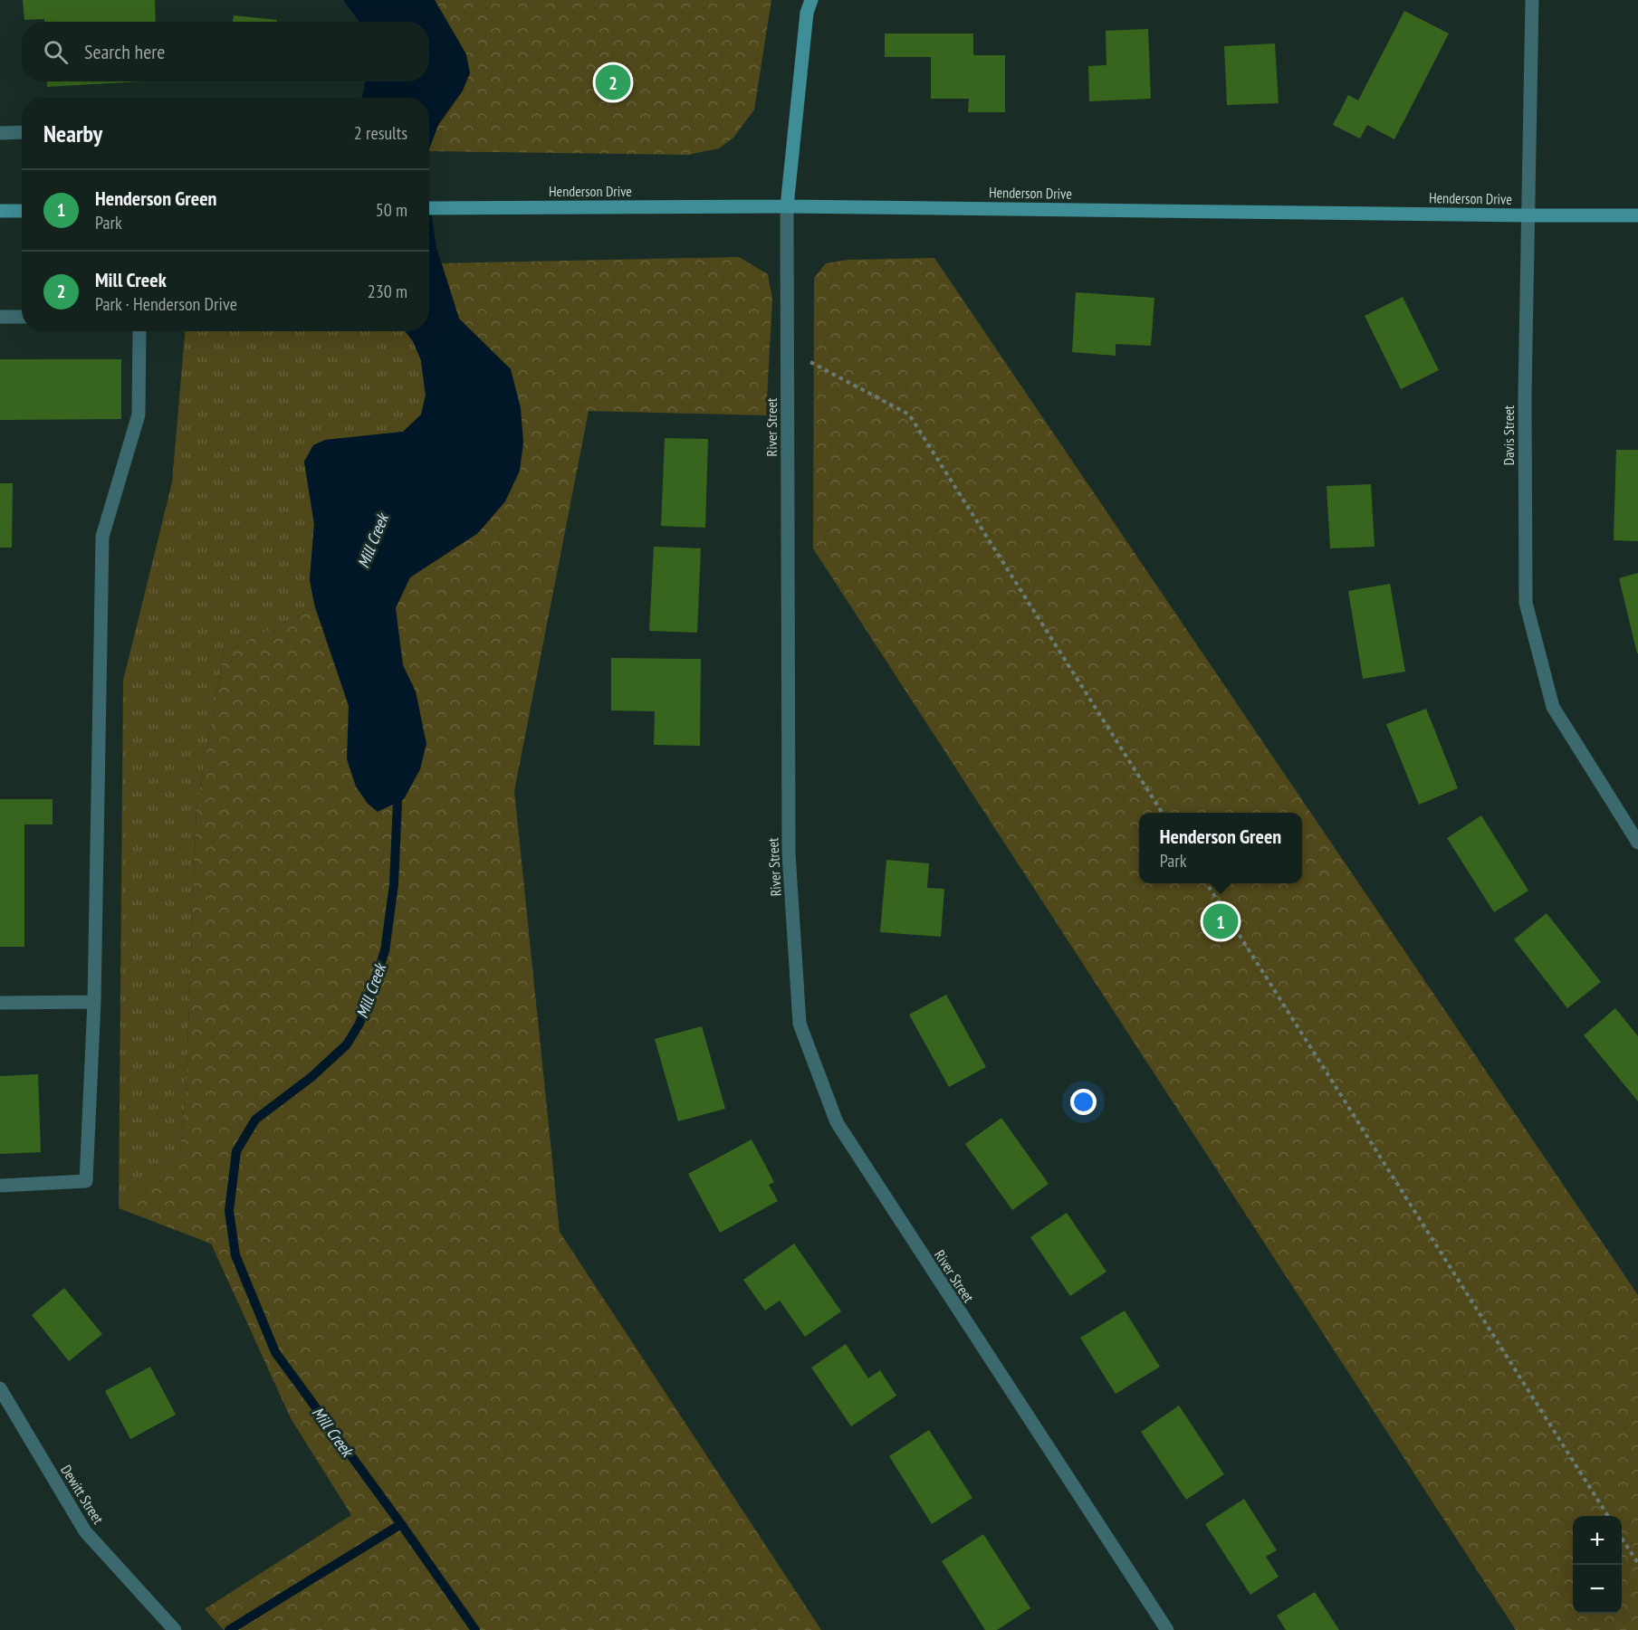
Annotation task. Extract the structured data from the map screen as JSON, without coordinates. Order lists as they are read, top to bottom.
{
  "streets": {
    "main road": ["Henderson Drive", "River Street"],
    "street": ["Davis Street", "Dewitt Street"]
  },
  "crossings": [
    ["Henderson Drive", "River Street"],
    ["Henderson Drive", "Davis Street"]
  ],
  "water": ["Mill Creek"],
  "page": {
    "search": "Search here",
    "pins": ["2", "1"],
    "heading": ["Nearby", "2 results"],
    "list": [
      {
        "mark": "1",
        "name": "Henderson Green",
        "note": "Park",
        "value": "50 m"
      },
      {
        "mark": "2",
        "name": "Mill Creek",
        "note": "Park · Henderson Drive",
        "value": "230 m"
      }
    ],
    "popup": ["Henderson Green", "Park"],
    "map_buttons": ["+", "−"]
  }
}
